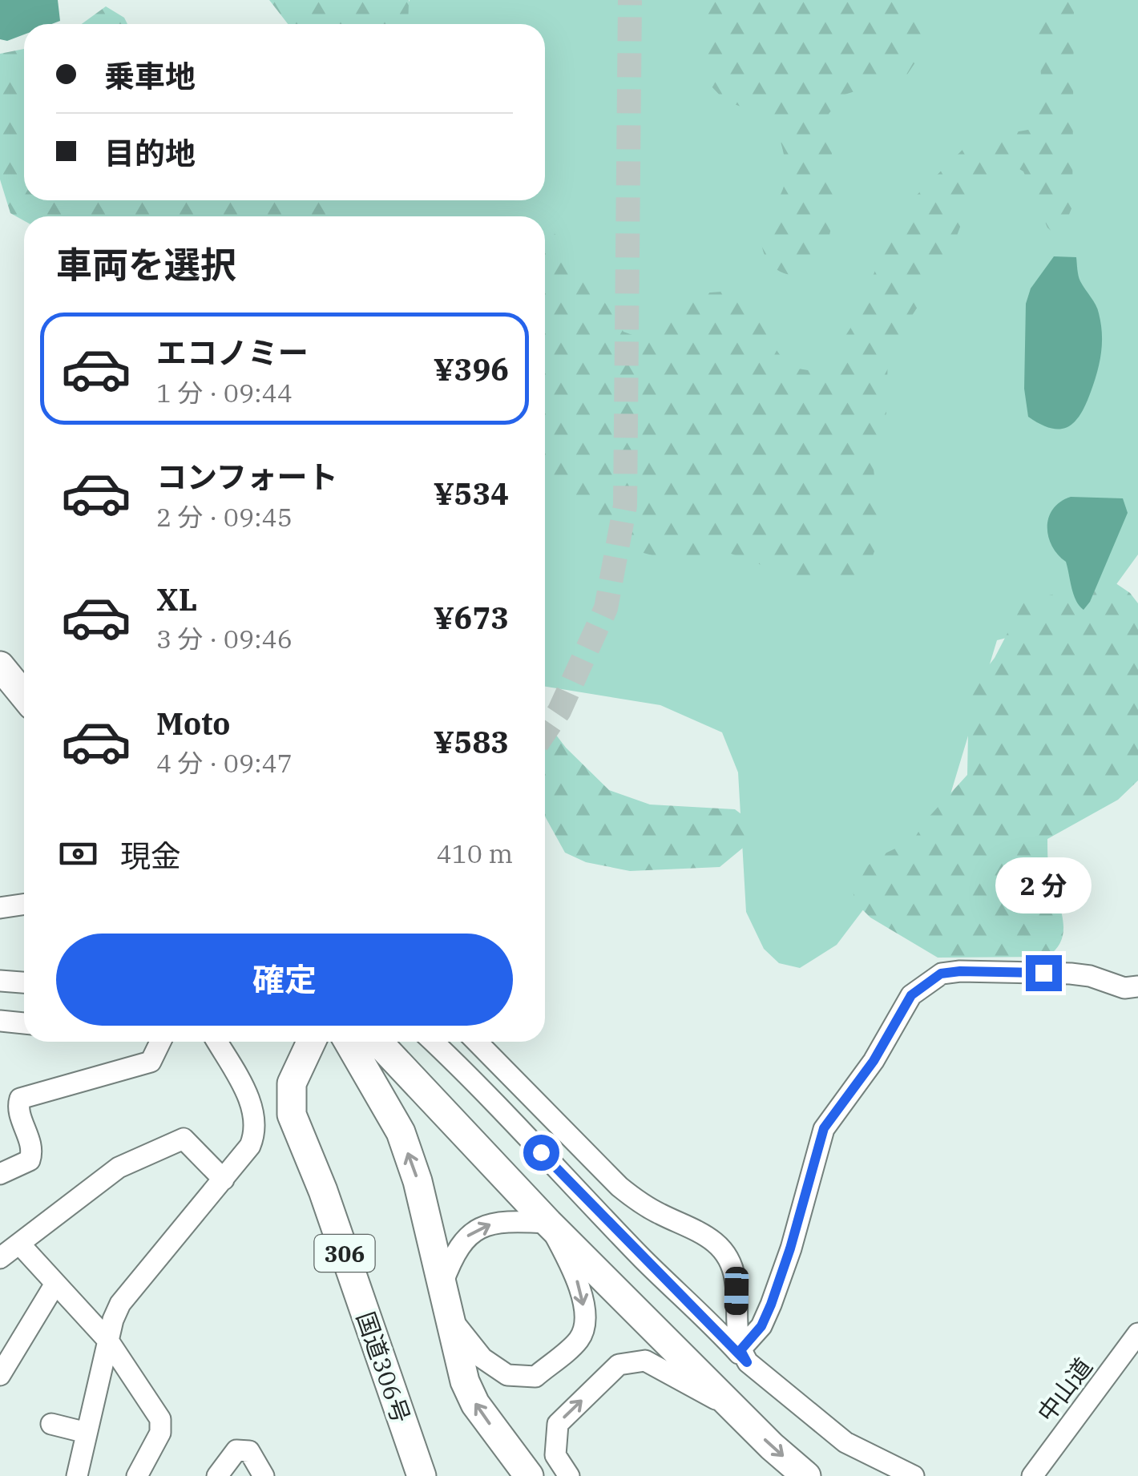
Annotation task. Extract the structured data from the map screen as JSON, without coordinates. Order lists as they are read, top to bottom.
{
  "streets": {
    "highway": ["306", "国道306号"],
    "street": ["中山道"]
  },
  "page": {
    "banner": ["乗車地", "目的地"],
    "heading": "車両を選択",
    "list": [
      {
        "name": "エコノミー",
        "note": "1 分 · 09:44",
        "value": "¥396"
      },
      {
        "name": "コンフォート",
        "note": "2 分 · 09:45",
        "value": "¥534"
      },
      {
        "name": "XL",
        "note": "3 分 · 09:46",
        "value": "¥673"
      },
      {
        "name": "Moto",
        "note": "4 分 · 09:47",
        "value": "¥583"
      }
    ],
    "pay": ["現金", "410 m"],
    "bubble": "2 分",
    "buttons": "確定"
  }
}
